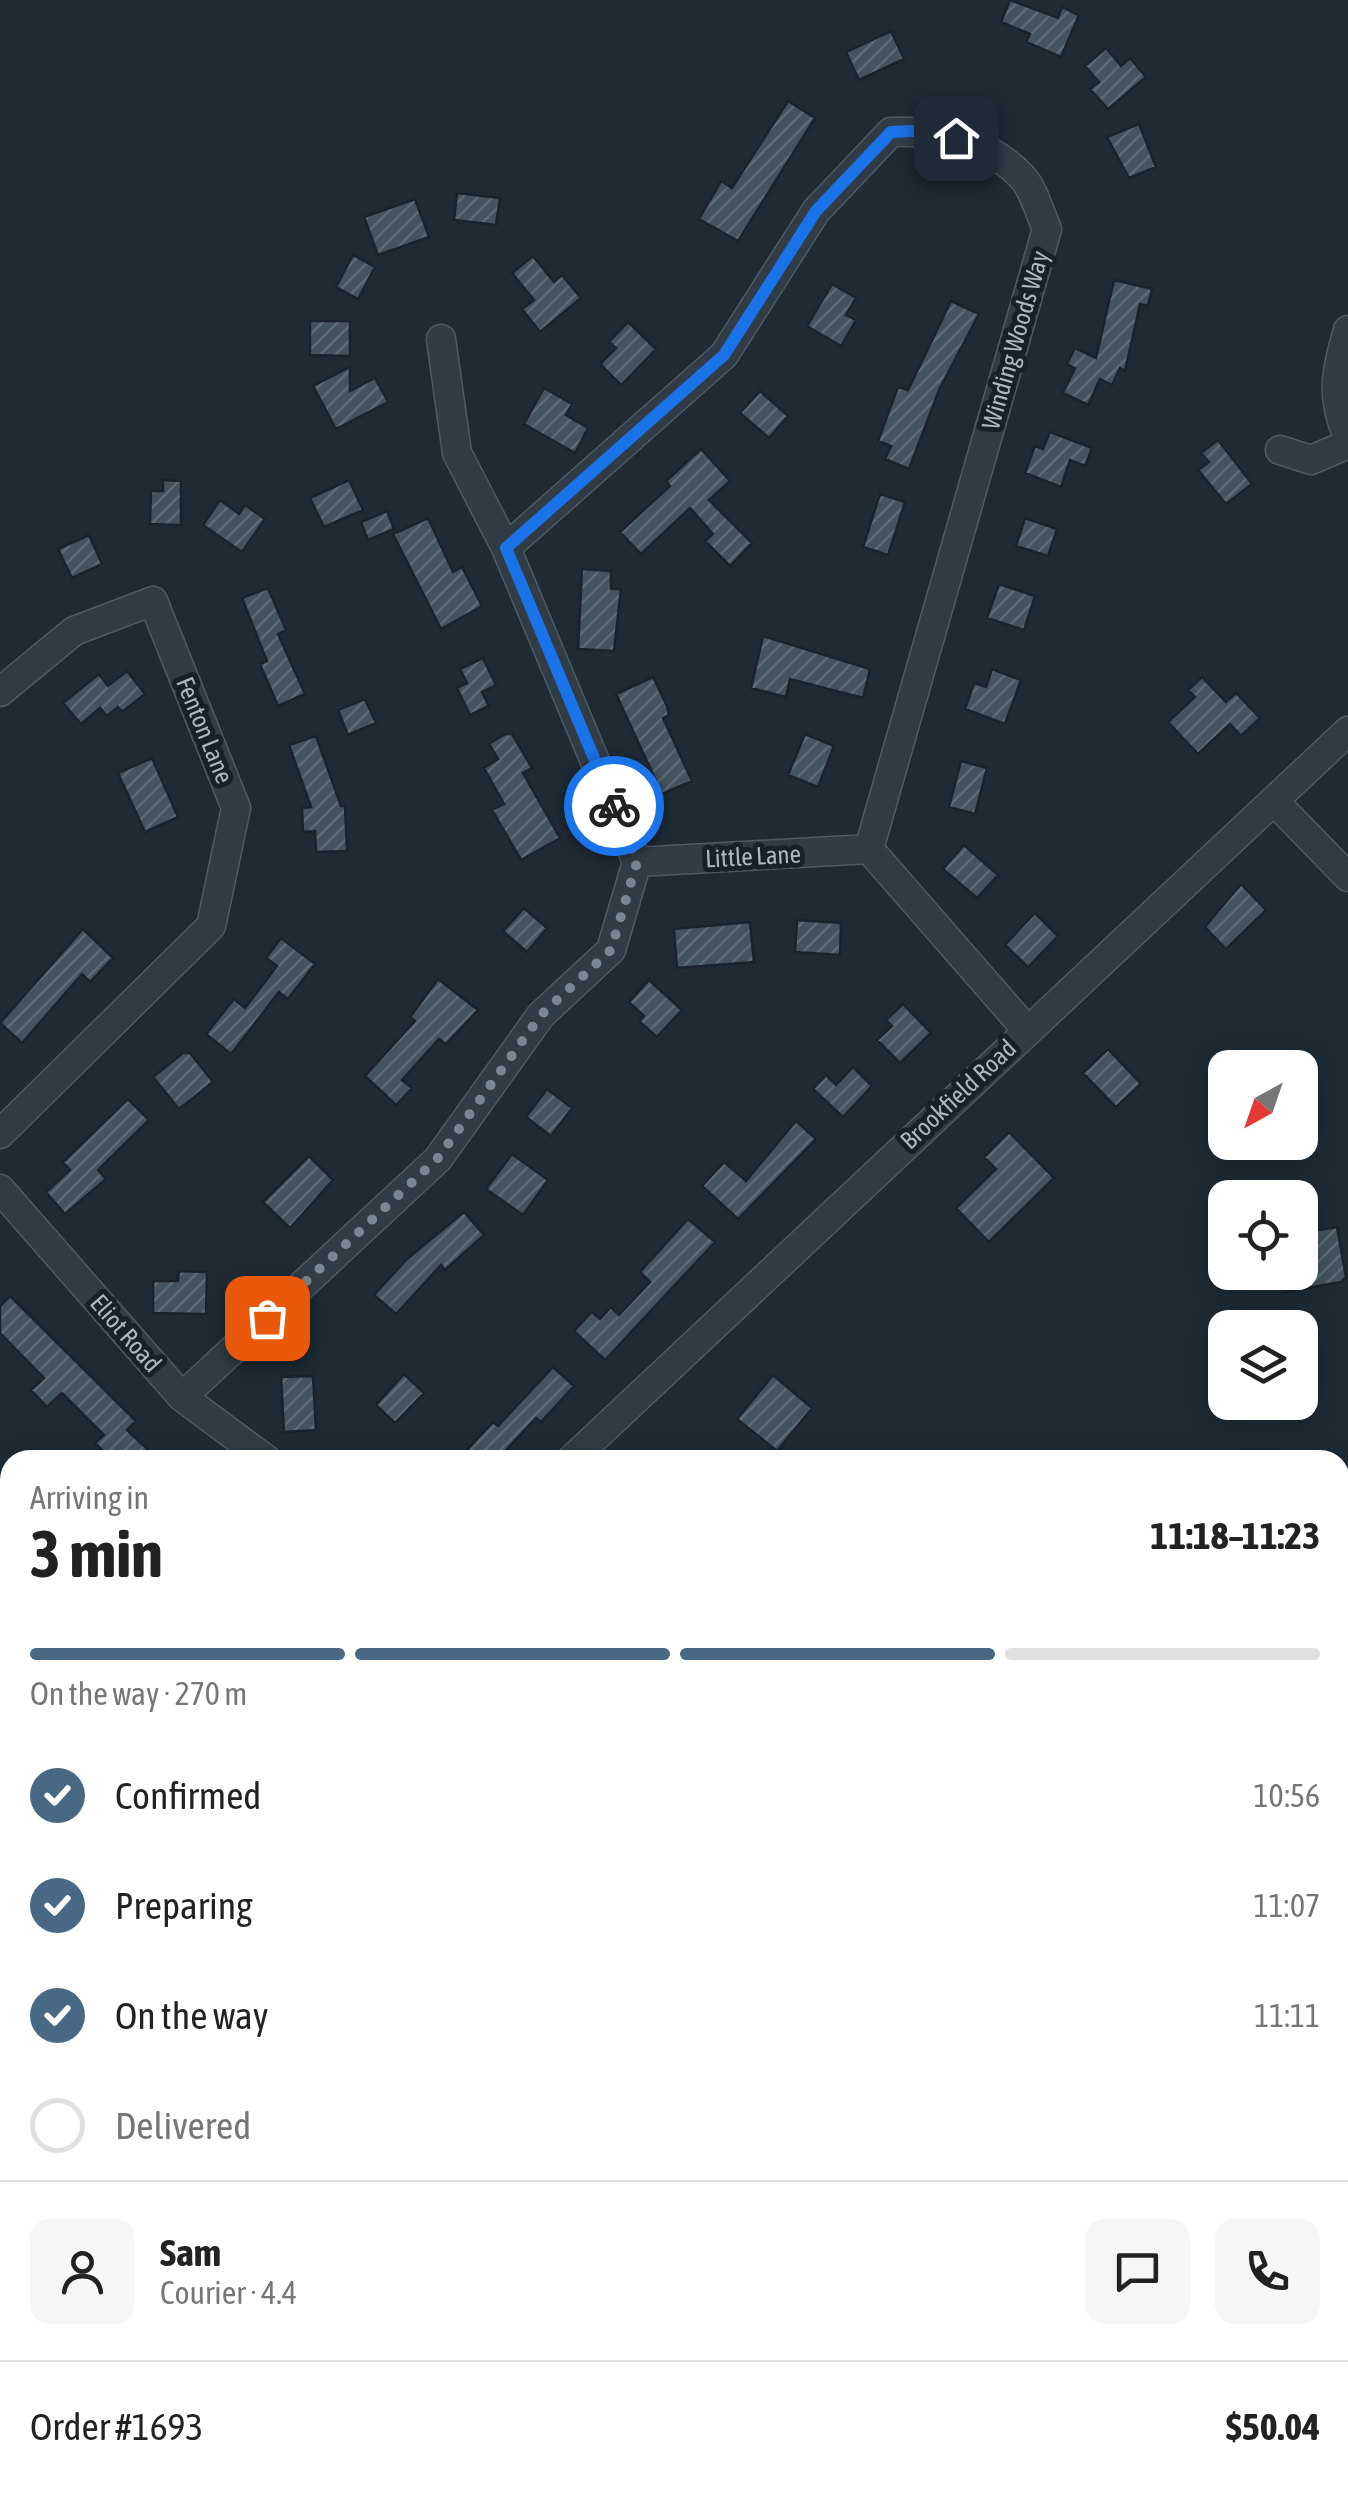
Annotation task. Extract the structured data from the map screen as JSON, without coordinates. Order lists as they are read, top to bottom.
{
  "streets": {
    "street": [
      "Winding Woods Way",
      "Fenton Lane",
      "Little Lane",
      "Brookfield Road",
      "Eliot Road"
    ]
  },
  "crossings": [
    ["Winding Woods Way", "Little Lane"]
  ],
  "north": "bottom left",
  "page": {
    "heading": ["3 min", "Arriving in", "11:18–11:23"],
    "panel": [
      "Sam",
      "Courier · 4.4",
      "Order #1693",
      "$50.04"
    ],
    "bar": "On the way · 270 m",
    "list": [
      ["Confirmed", "10:56"],
      ["Preparing", "11:07"],
      ["On the way", "11:11"],
      "Delivered"
    ]
  }
}
